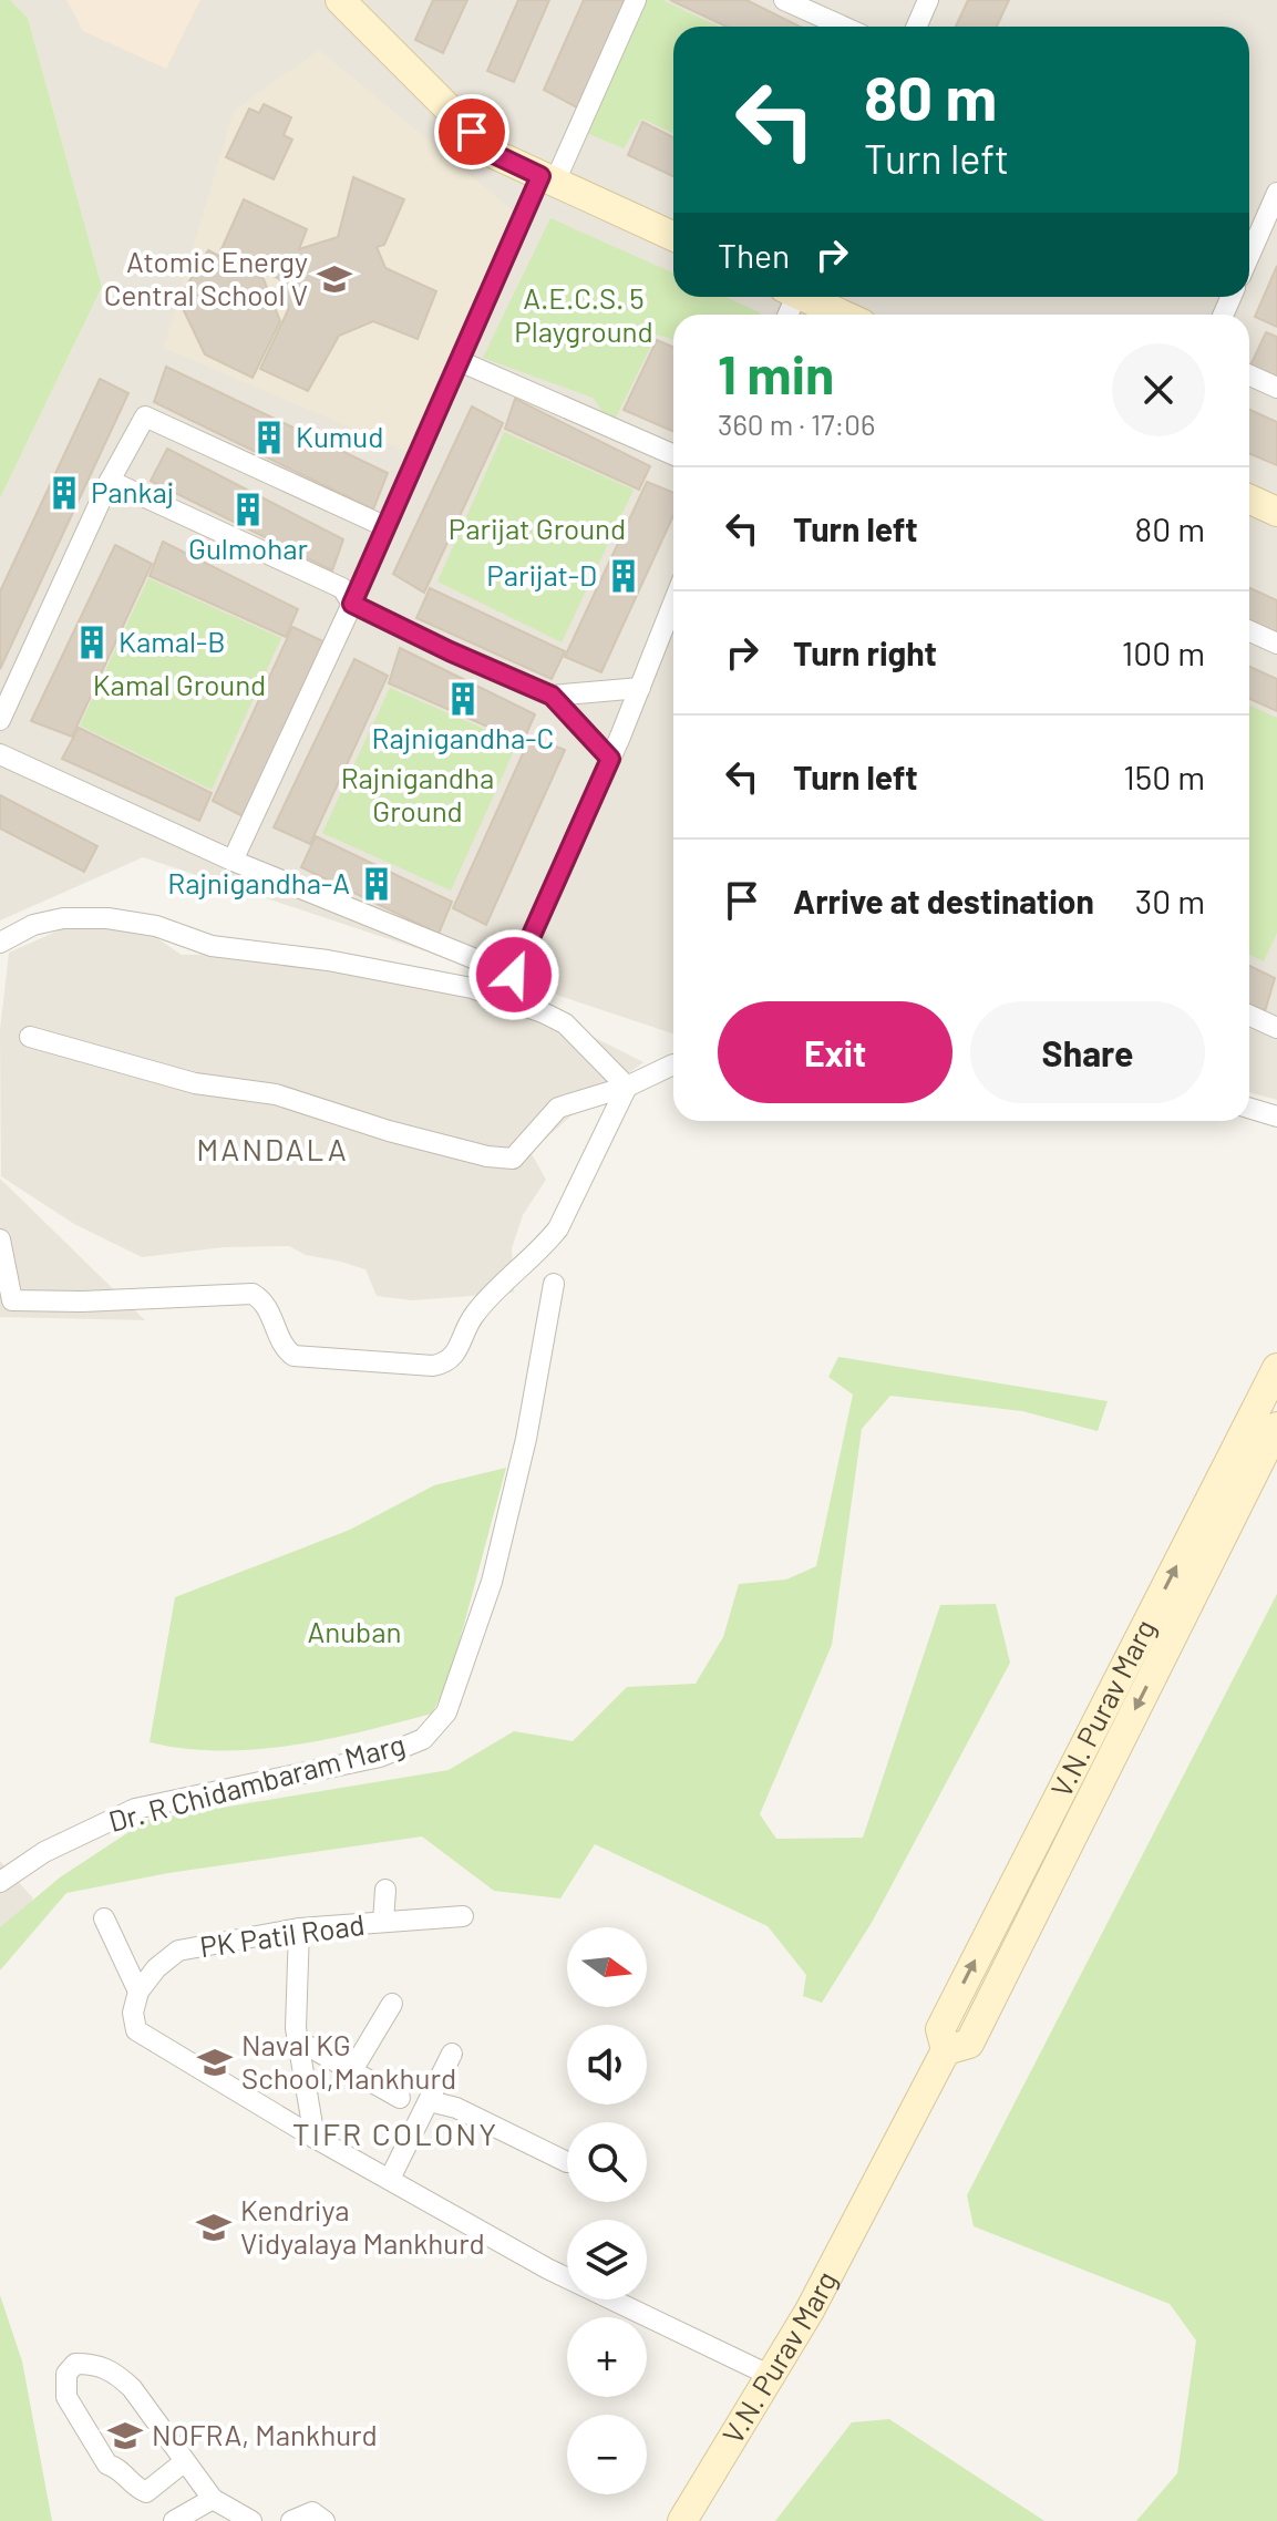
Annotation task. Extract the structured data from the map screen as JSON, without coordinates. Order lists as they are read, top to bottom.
{
  "streets": {
    "street": ["V.N. Purav Marg", "Dr. R Chidambaram Marg", "PK Patil Road"]
  },
  "districts": ["MANDALA", "TIFR COLONY"],
  "parks": [
    "A.E.C.S. 5 Playground",
    "Parijat Ground",
    "Kamal Ground",
    "Rajnigandha Ground",
    "Anuban"
  ],
  "places": {
    "school or university": [
      "Atomic Energy Central School V",
      "Naval KG School,Mankhurd",
      "Kendriya Vidyalaya Mankhurd",
      "NOFRA, Mankhurd"
    ],
    "building": [
      "Kumud",
      "Pankaj",
      "Gulmohar",
      "Parijat-D",
      "Kamal-B",
      "Rajnigandha-C",
      "Rajnigandha-A"
    ]
  },
  "north": "right",
  "page": {
    "turn": ["80 m", "Turn left"],
    "then": "Then",
    "heading": ["1 min", "360 m · 17:06"],
    "list": [
      {
        "name": "Turn left",
        "value": "80 m"
      },
      {
        "name": "Turn right",
        "value": "100 m"
      },
      {
        "name": "Turn left",
        "value": "150 m"
      },
      {
        "name": "Arrive at destination",
        "value": "30 m"
      }
    ],
    "buttons": ["Exit", "Share"],
    "map_buttons": ["+", "−"]
  }
}
